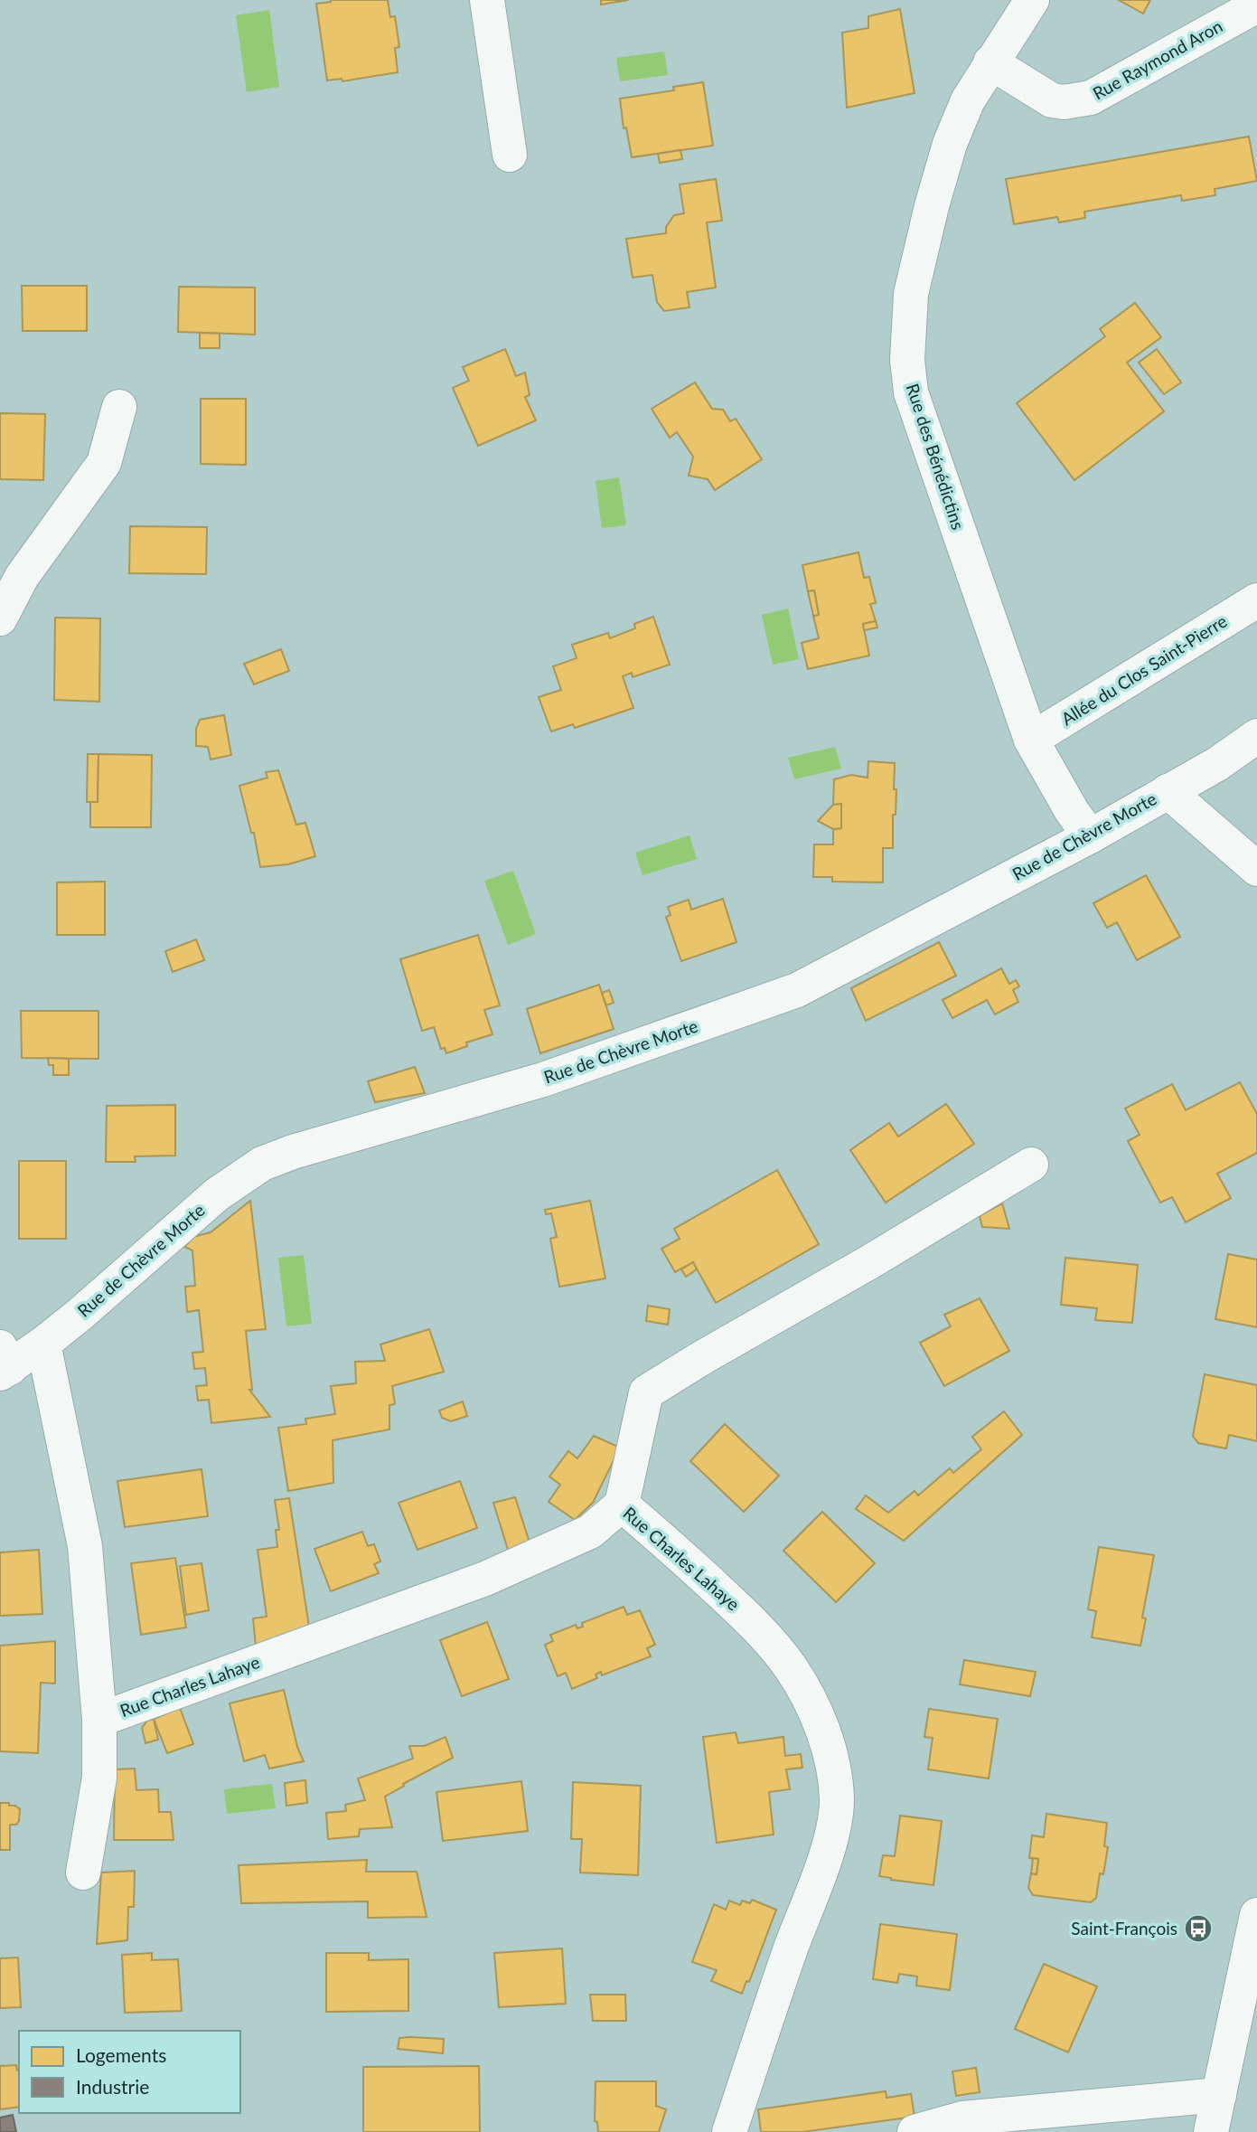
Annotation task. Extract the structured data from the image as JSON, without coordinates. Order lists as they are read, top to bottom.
{
  "streets": {
    "street": [
      "Rue Raymond Aron",
      "Rue des Bénédictins",
      "Allée du Clos Saint-Pierre",
      "Rue de Chèvre Morte",
      "Rue Charles Lahaye"
    ]
  },
  "crossings": [
    ["Rue Raymond Aron", "Rue des Bénédictins"],
    ["Rue des Bénédictins", "Allée du Clos Saint-Pierre"],
    ["Rue des Bénédictins", "Rue de Chèvre Morte"],
    ["Rue de Chèvre Morte", "Rue Charles Lahaye"]
  ],
  "places": {
    "bus stop": ["Saint-François"]
  },
  "legend": ["Logements", "Industrie"]
}
